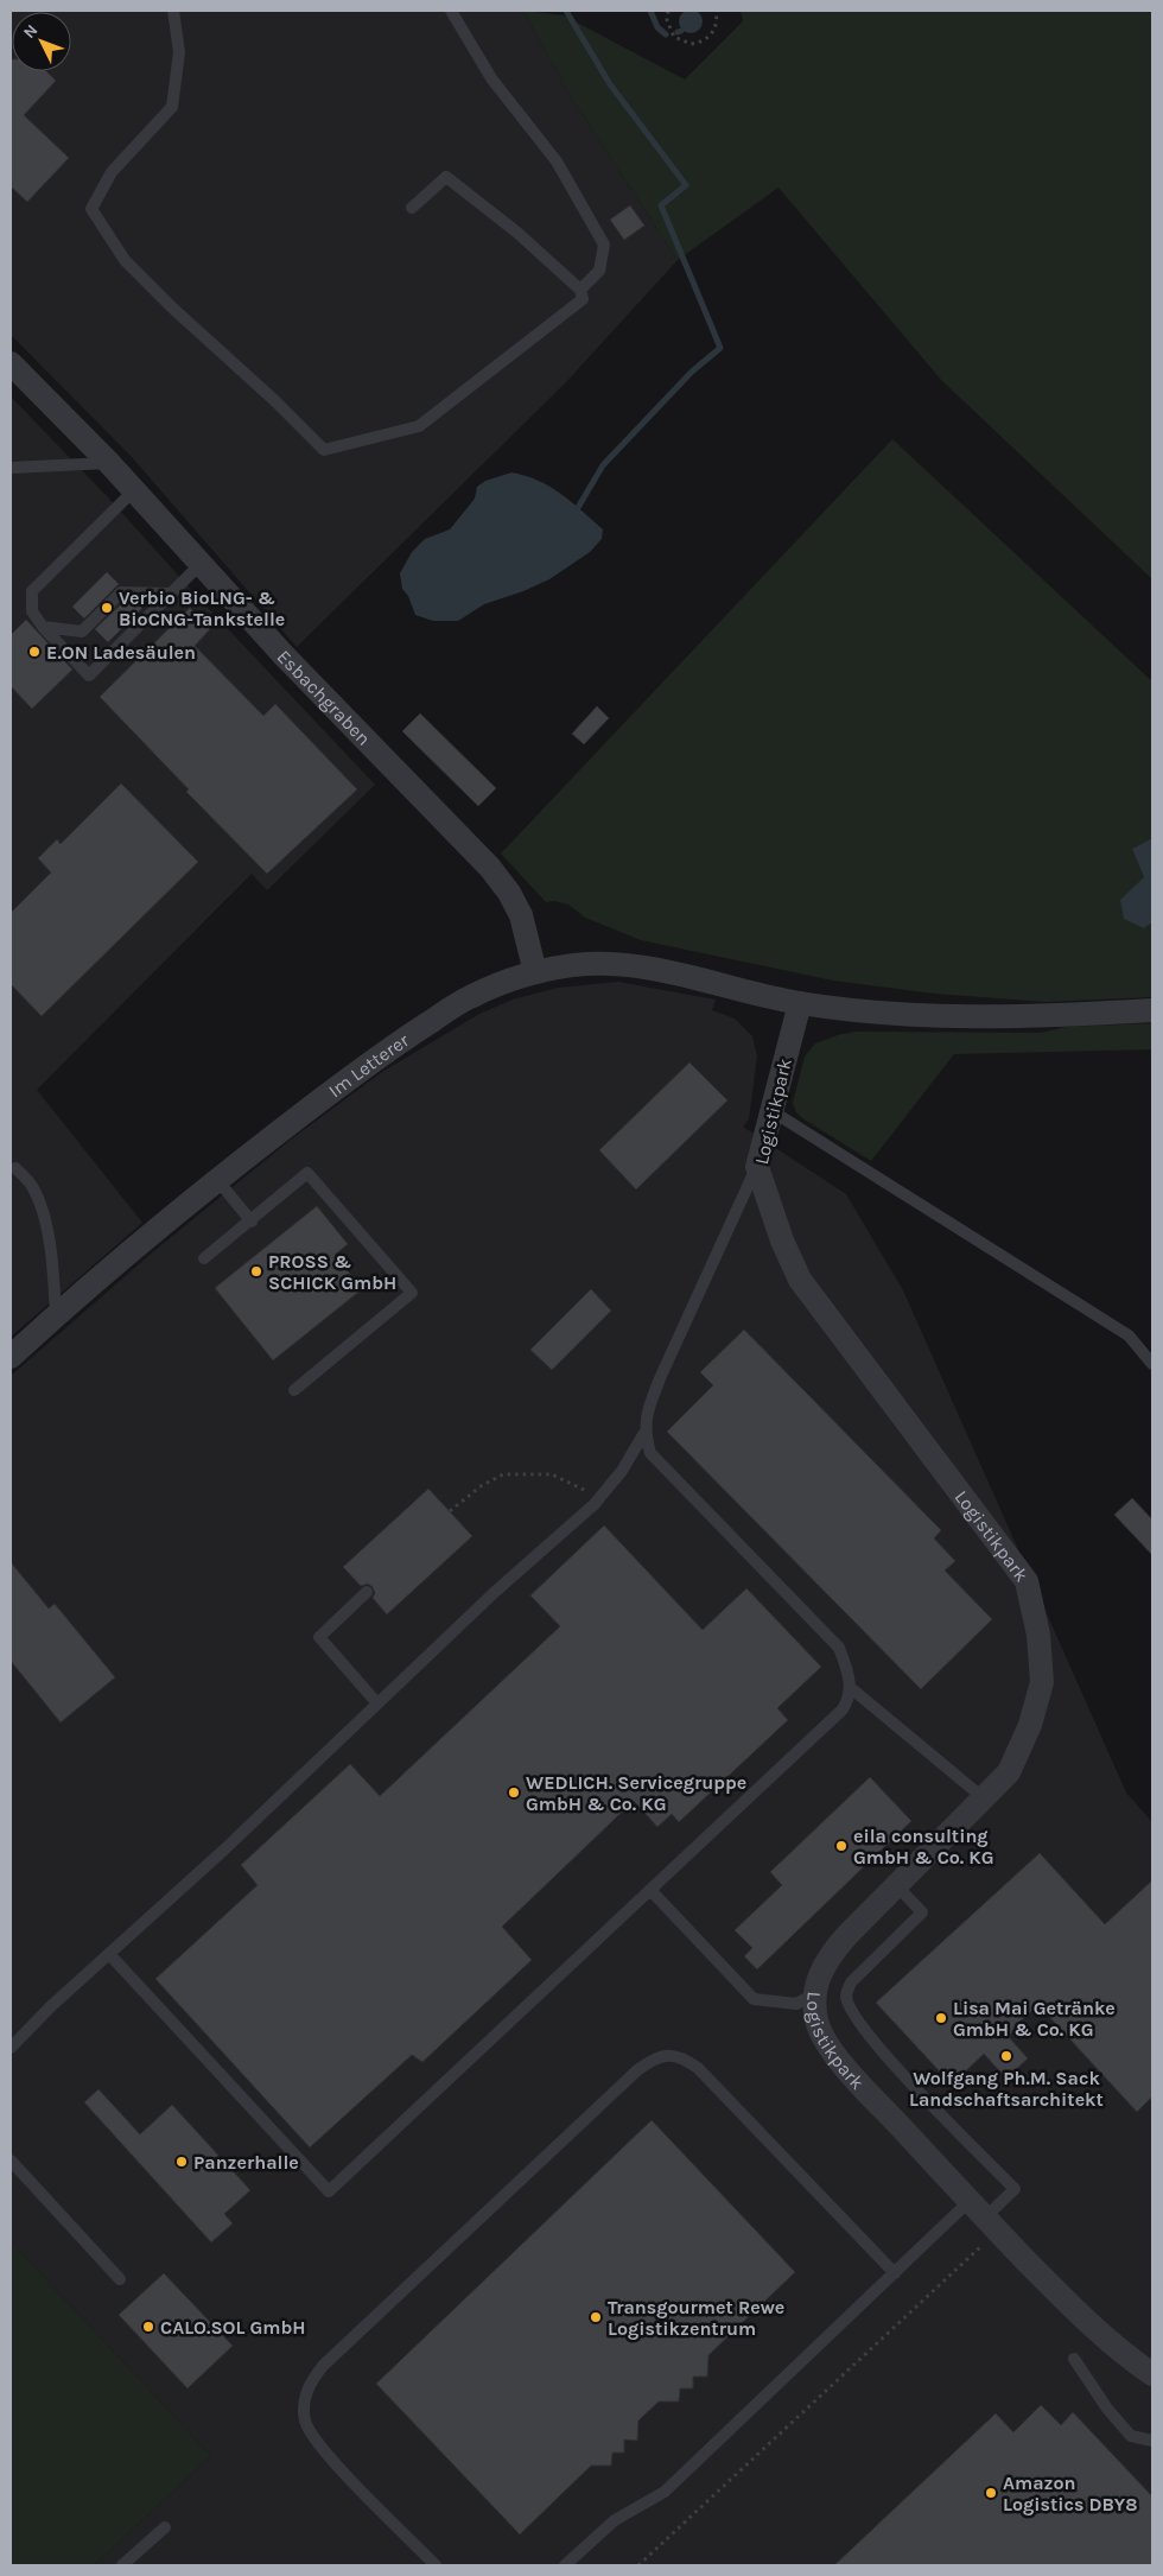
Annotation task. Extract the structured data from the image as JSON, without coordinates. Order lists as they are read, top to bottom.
{
  "streets": {
    "street": ["Esbachgraben", "Im Letterer", "Logistikpark"]
  },
  "crossings": [
    ["Esbachgraben", "Im Letterer"],
    ["Im Letterer", "Logistikpark"]
  ],
  "places": [
    "Verbio BioLNG- & BioCNG-Tankstelle",
    "E.ON Ladesäulen",
    "PROSS & SCHICK GmbH",
    "WEDLICH. Servicegruppe GmbH & Co. KG",
    "eila consulting GmbH & Co. KG",
    "Lisa Mai Getränke GmbH & Co. KG",
    "Wolfgang Ph.M. Sack Landschaftsarchitekt",
    "Panzerhalle",
    "Transgourmet Rewe Logistikzentrum",
    "CALO.SOL GmbH",
    "Amazon Logistics DBY8"
  ],
  "north": "top left"
}
